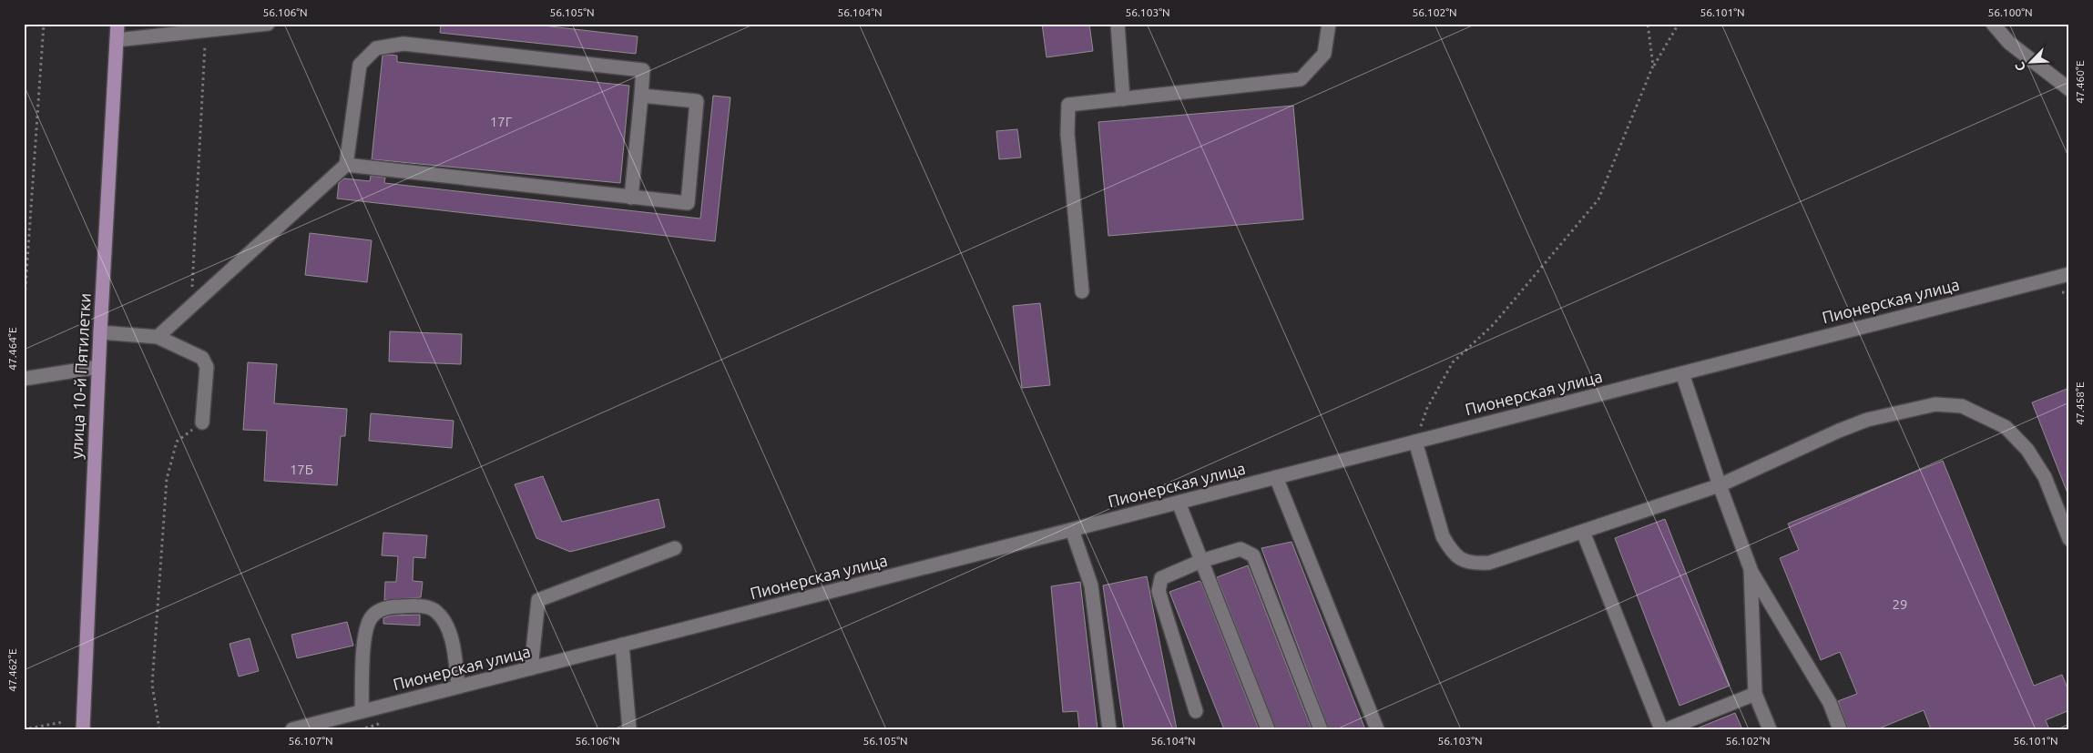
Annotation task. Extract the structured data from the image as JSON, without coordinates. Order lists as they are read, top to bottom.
{
  "streets": {
    "main road": ["улица 10-й Пятилетки"],
    "street": ["Пионерская улица"]
  },
  "house_numbers": ["17Г", "17Б", "29"],
  "north": "bottom left",
  "coordinates": [
    "56.106°N",
    "56.105°N",
    "56.104°N",
    "56.103°N",
    "56.102°N",
    "56.101°N",
    "56.100°N",
    "47.460°E",
    "47.464°E",
    "47.458°E",
    "47.462°E",
    "56.107°N"
  ]
}
